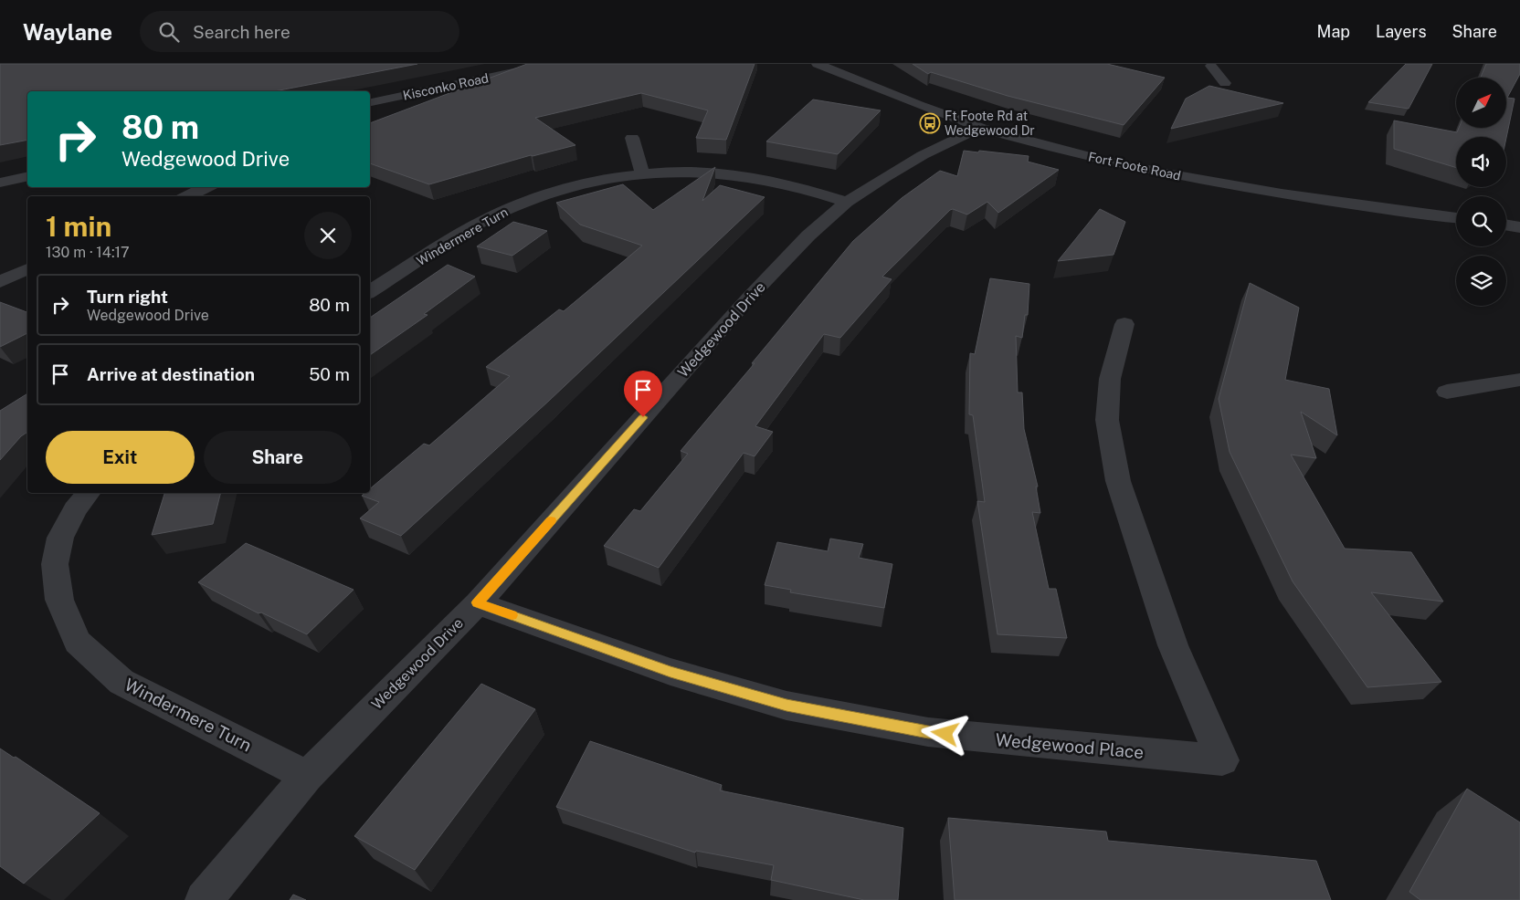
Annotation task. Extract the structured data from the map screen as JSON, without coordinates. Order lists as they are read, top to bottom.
{
  "streets": {
    "street": [
      "Kisconko Road",
      "Fort Foote Road",
      "Windermere Turn",
      "Wedgewood Drive",
      "Wedgewood Place"
    ]
  },
  "crossings": [
    ["Fort Foote Road", "Wedgewood Drive"],
    ["Windermere Turn", "Wedgewood Drive"],
    ["Wedgewood Drive", "Wedgewood Place"]
  ],
  "places": {
    "bus stop": ["Ft Foote Rd at Wedgewood Dr"]
  },
  "north": "top right",
  "page": {
    "header": "Waylane",
    "search": "Search here",
    "nav": ["Map", "Layers", "Share"],
    "turn": ["80 m", "Wedgewood Drive"],
    "heading": ["1 min", "130 m · 14:17"],
    "list": [
      {
        "name": "Turn right",
        "note": "Wedgewood Drive",
        "value": "80 m"
      },
      {
        "name": "Arrive at destination",
        "value": "50 m"
      }
    ],
    "buttons": ["Exit", "Share"]
  }
}
